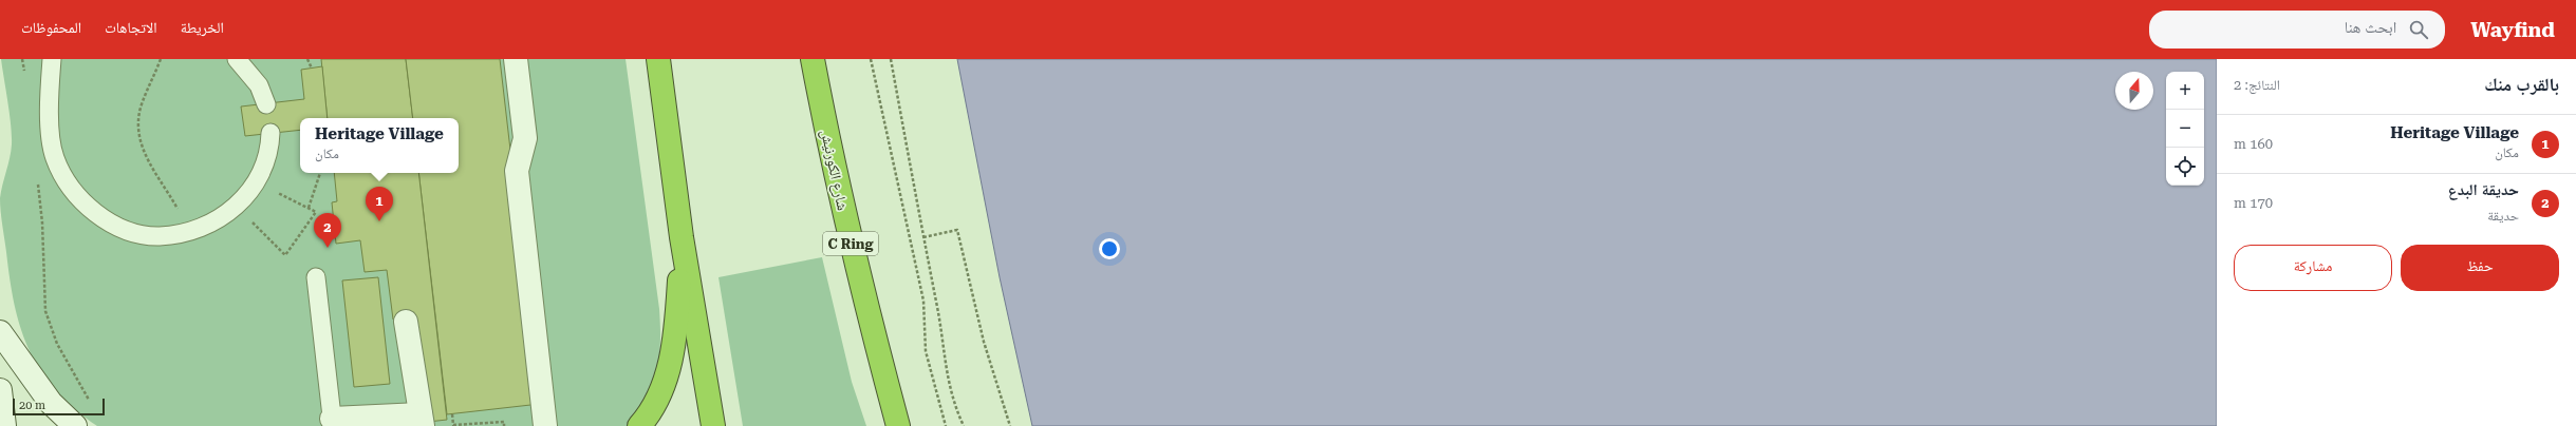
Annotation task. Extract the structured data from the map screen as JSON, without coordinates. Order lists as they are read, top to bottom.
{
  "streets": {
    "highway": ["شارع الكورنيش", "C Ring"]
  },
  "scale_bar": "20 m",
  "north": "top",
  "page": {
    "header": "Wayfind",
    "search": "ابحث هنا",
    "nav": ["الخريطة", "الاتجاهات", "المحفوظات"],
    "heading": ["بالقرب منك", "النتائج: 2"],
    "map_buttons": ["+", "−"],
    "list": [
      {
        "mark": "1",
        "name": "Heritage Village",
        "note": "مكان",
        "value": "160 m"
      },
      {
        "mark": "2",
        "name": "حديقة البدع",
        "note": "حديقة",
        "value": "170 m"
      }
    ],
    "popup": ["Heritage Village", "مكان"],
    "pins": ["1", "2"],
    "buttons": ["حفظ", "مشاركة"],
    "scale": "20 m"
  }
}
